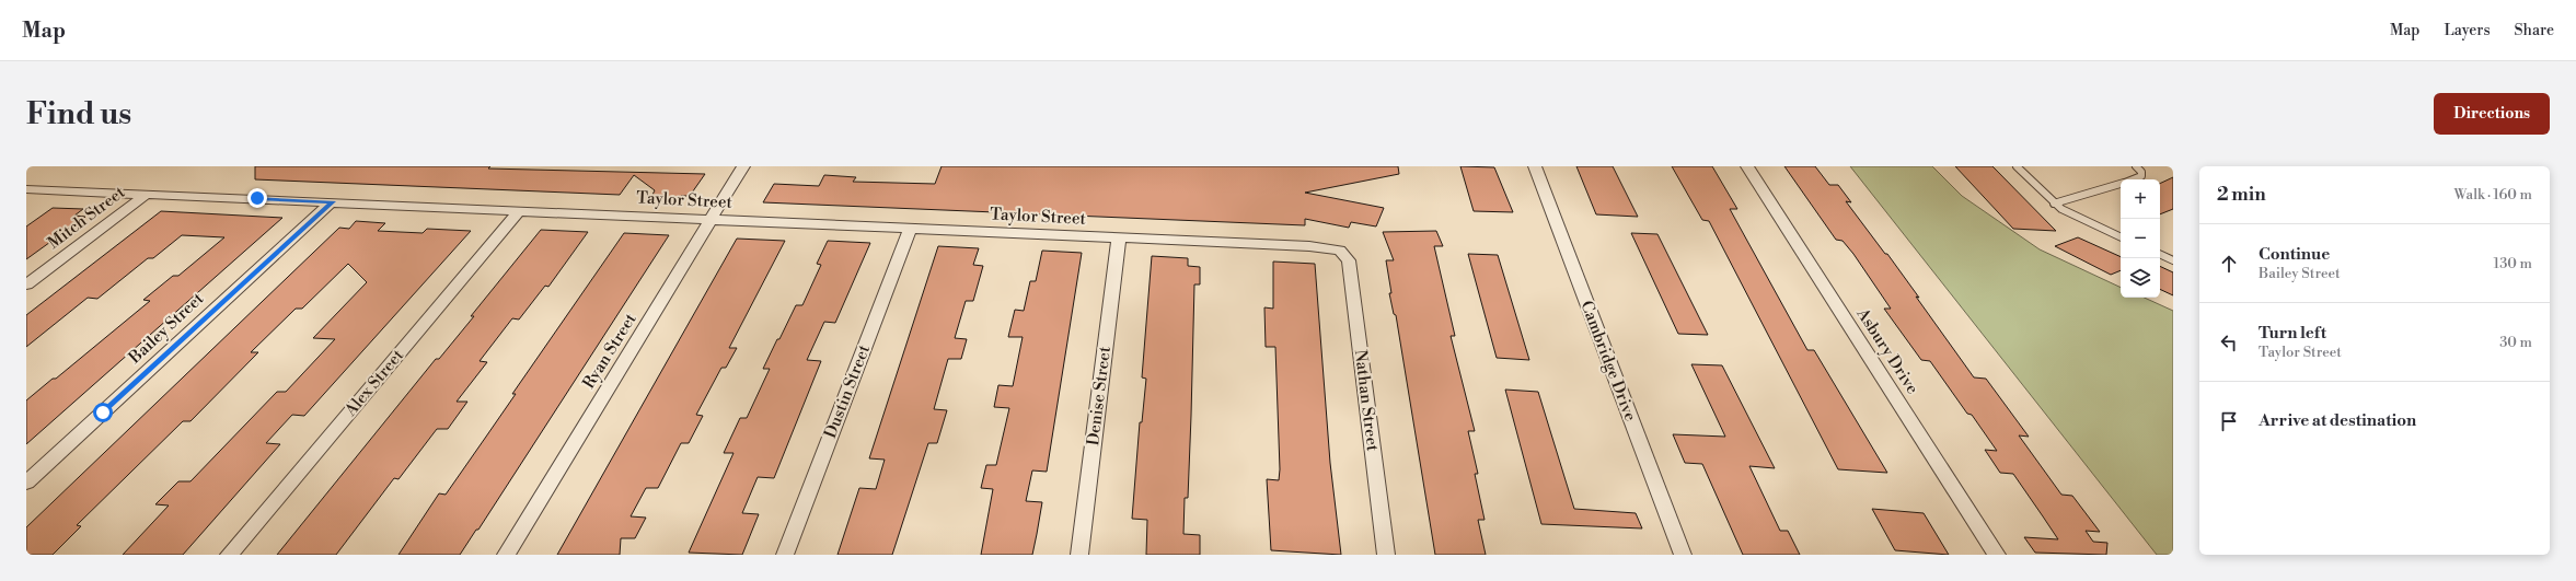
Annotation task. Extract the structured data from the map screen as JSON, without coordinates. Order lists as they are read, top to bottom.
{
  "streets": {
    "street": [
      "Taylor Street",
      "Mitch Street",
      "Bailey Street",
      "Ryan Street",
      "Asbury Drive",
      "Cambridge Drive",
      "Alex Street",
      "Dustin Street",
      "Denise Street",
      "Nathan Street"
    ]
  },
  "crossings": [
    ["Taylor Street", "Mitch Street"],
    ["Taylor Street", "Bailey Street"],
    ["Taylor Street", "Ryan Street"],
    ["Taylor Street", "Alex Street"],
    ["Taylor Street", "Dustin Street"],
    ["Taylor Street", "Denise Street"],
    ["Taylor Street", "Nathan Street"]
  ],
  "page": {
    "header": "Map",
    "nav": ["Map", "Layers", "Share"],
    "buttons": "Directions",
    "title": "Find us",
    "heading": ["2 min", "Walk · 160 m"],
    "map_buttons": ["+", "−"],
    "list": [
      ["Continue", "Bailey Street", "130 m"],
      ["Turn left", "Taylor Street", "30 m"],
      "Arrive at destination"
    ]
  }
}
